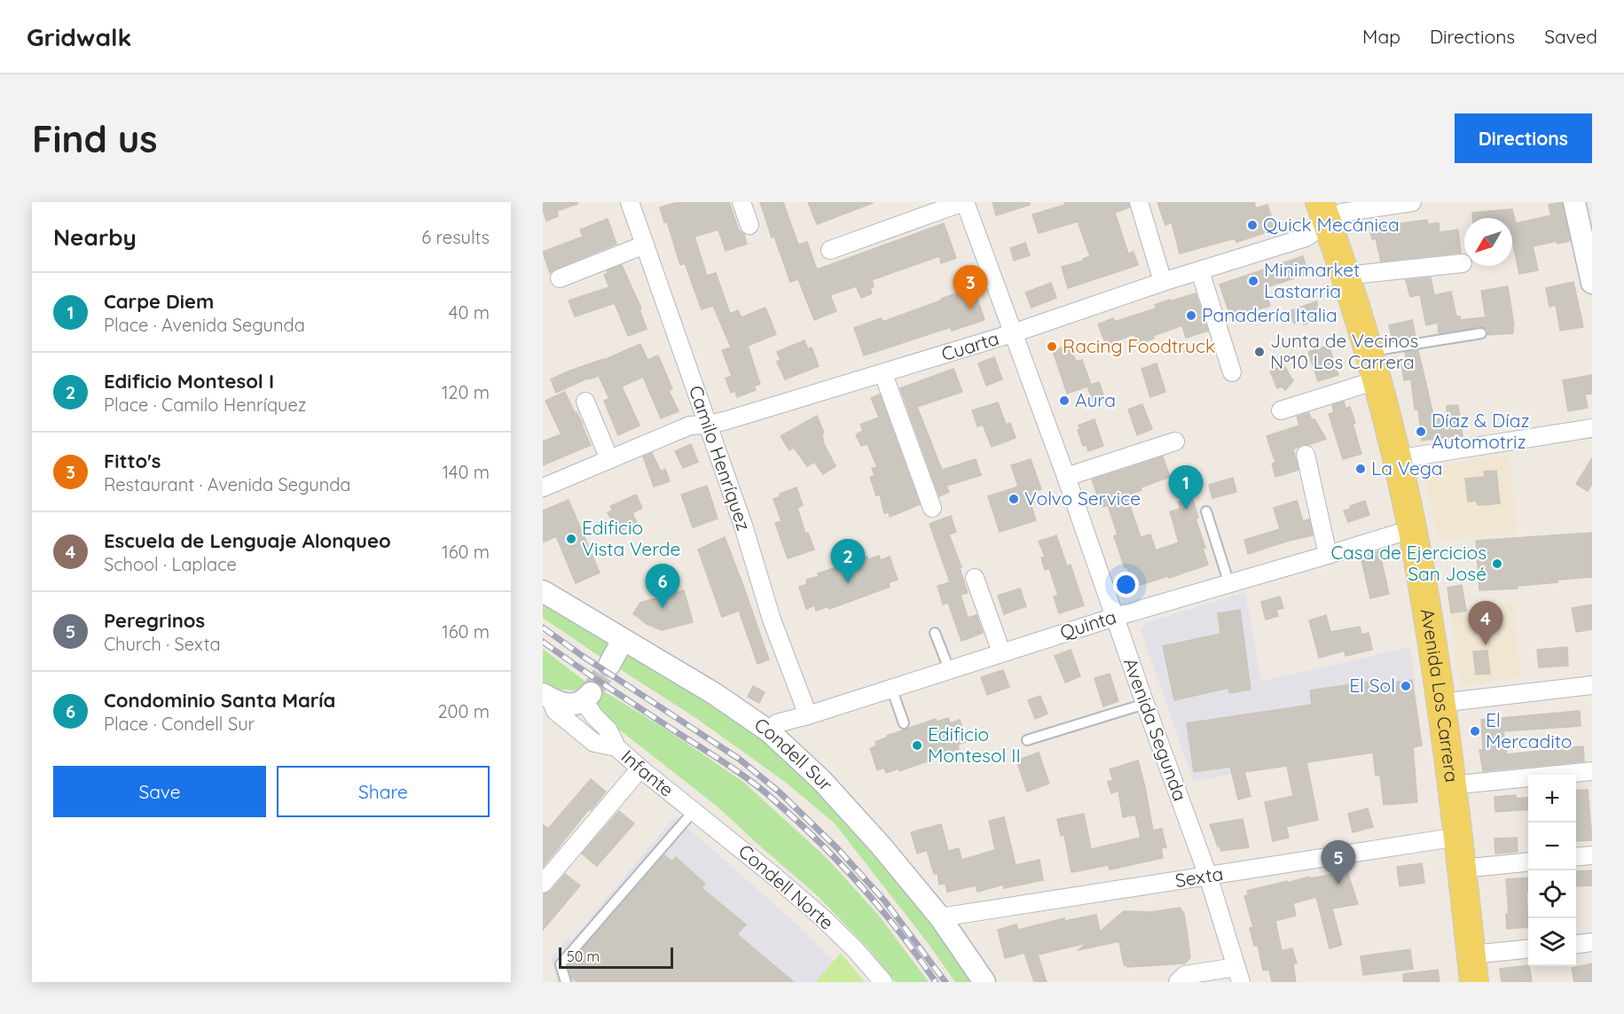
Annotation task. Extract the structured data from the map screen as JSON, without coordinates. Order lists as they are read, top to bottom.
{
  "streets": {
    "main road": ["Avenida Los Carrera"],
    "street": [
      "Cuarta",
      "Camilo Henríquez",
      "Quinta",
      "Avenida Segunda",
      "Condell Sur",
      "Infante",
      "Sexta",
      "Condell Norte"
    ]
  },
  "crossings": [
    ["Cuarta", "Camilo Henríquez"],
    ["Cuarta", "Avenida Los Carrera"],
    ["Cuarta", "Avenida Segunda"],
    ["Camilo Henríquez", "Quinta"],
    ["Quinta", "Avenida Los Carrera"],
    ["Quinta", "Avenida Segunda"],
    ["Quinta", "Condell Sur"],
    ["Avenida Los Carrera", "Sexta"],
    ["Avenida Segunda", "Sexta"],
    ["Condell Sur", "Sexta"],
    ["Infante", "Condell Norte"]
  ],
  "places": [
    "Quick Mecánica",
    "Minimarket Lastarria",
    "Panadería Italia",
    "Racing Foodtruck",
    "Junta de Vecinos Nº10 Los Carrera",
    "Aura",
    "Díaz & Díaz Automotriz",
    "La Vega",
    "Volvo Service",
    "Edificio Vista Verde",
    "Casa de Ejercicios San José",
    "El Sol",
    "El Mercadito",
    "Edificio Montesol II"
  ],
  "scale_bar": "50 m",
  "north": "bottom left",
  "page": {
    "header": "Gridwalk",
    "nav": ["Map", "Directions", "Saved"],
    "buttons": [
      "Directions",
      ["Save", "Share"]
    ],
    "title": "Find us",
    "heading": ["Nearby", "6 results"],
    "pins": [
      "3",
      "1",
      "2",
      "6",
      "4",
      "5"
    ],
    "list": [
      {
        "mark": "1",
        "name": "Carpe Diem",
        "note": "Place · Avenida Segunda",
        "value": "40 m"
      },
      {
        "mark": "2",
        "name": "Edificio Montesol I",
        "note": "Place · Camilo Henríquez",
        "value": "120 m"
      },
      {
        "mark": "3",
        "name": "Fitto's",
        "note": "Restaurant · Avenida Segunda",
        "value": "140 m"
      },
      {
        "mark": "4",
        "name": "Escuela de Lenguaje Alonqueo",
        "note": "School · Laplace",
        "value": "160 m"
      },
      {
        "mark": "5",
        "name": "Peregrinos",
        "note": "Church · Sexta",
        "value": "160 m"
      },
      {
        "mark": "6",
        "name": "Condominio Santa María",
        "note": "Place · Condell Sur",
        "value": "200 m"
      }
    ],
    "map_buttons": ["+", "−"],
    "scale": "50 m"
  }
}
